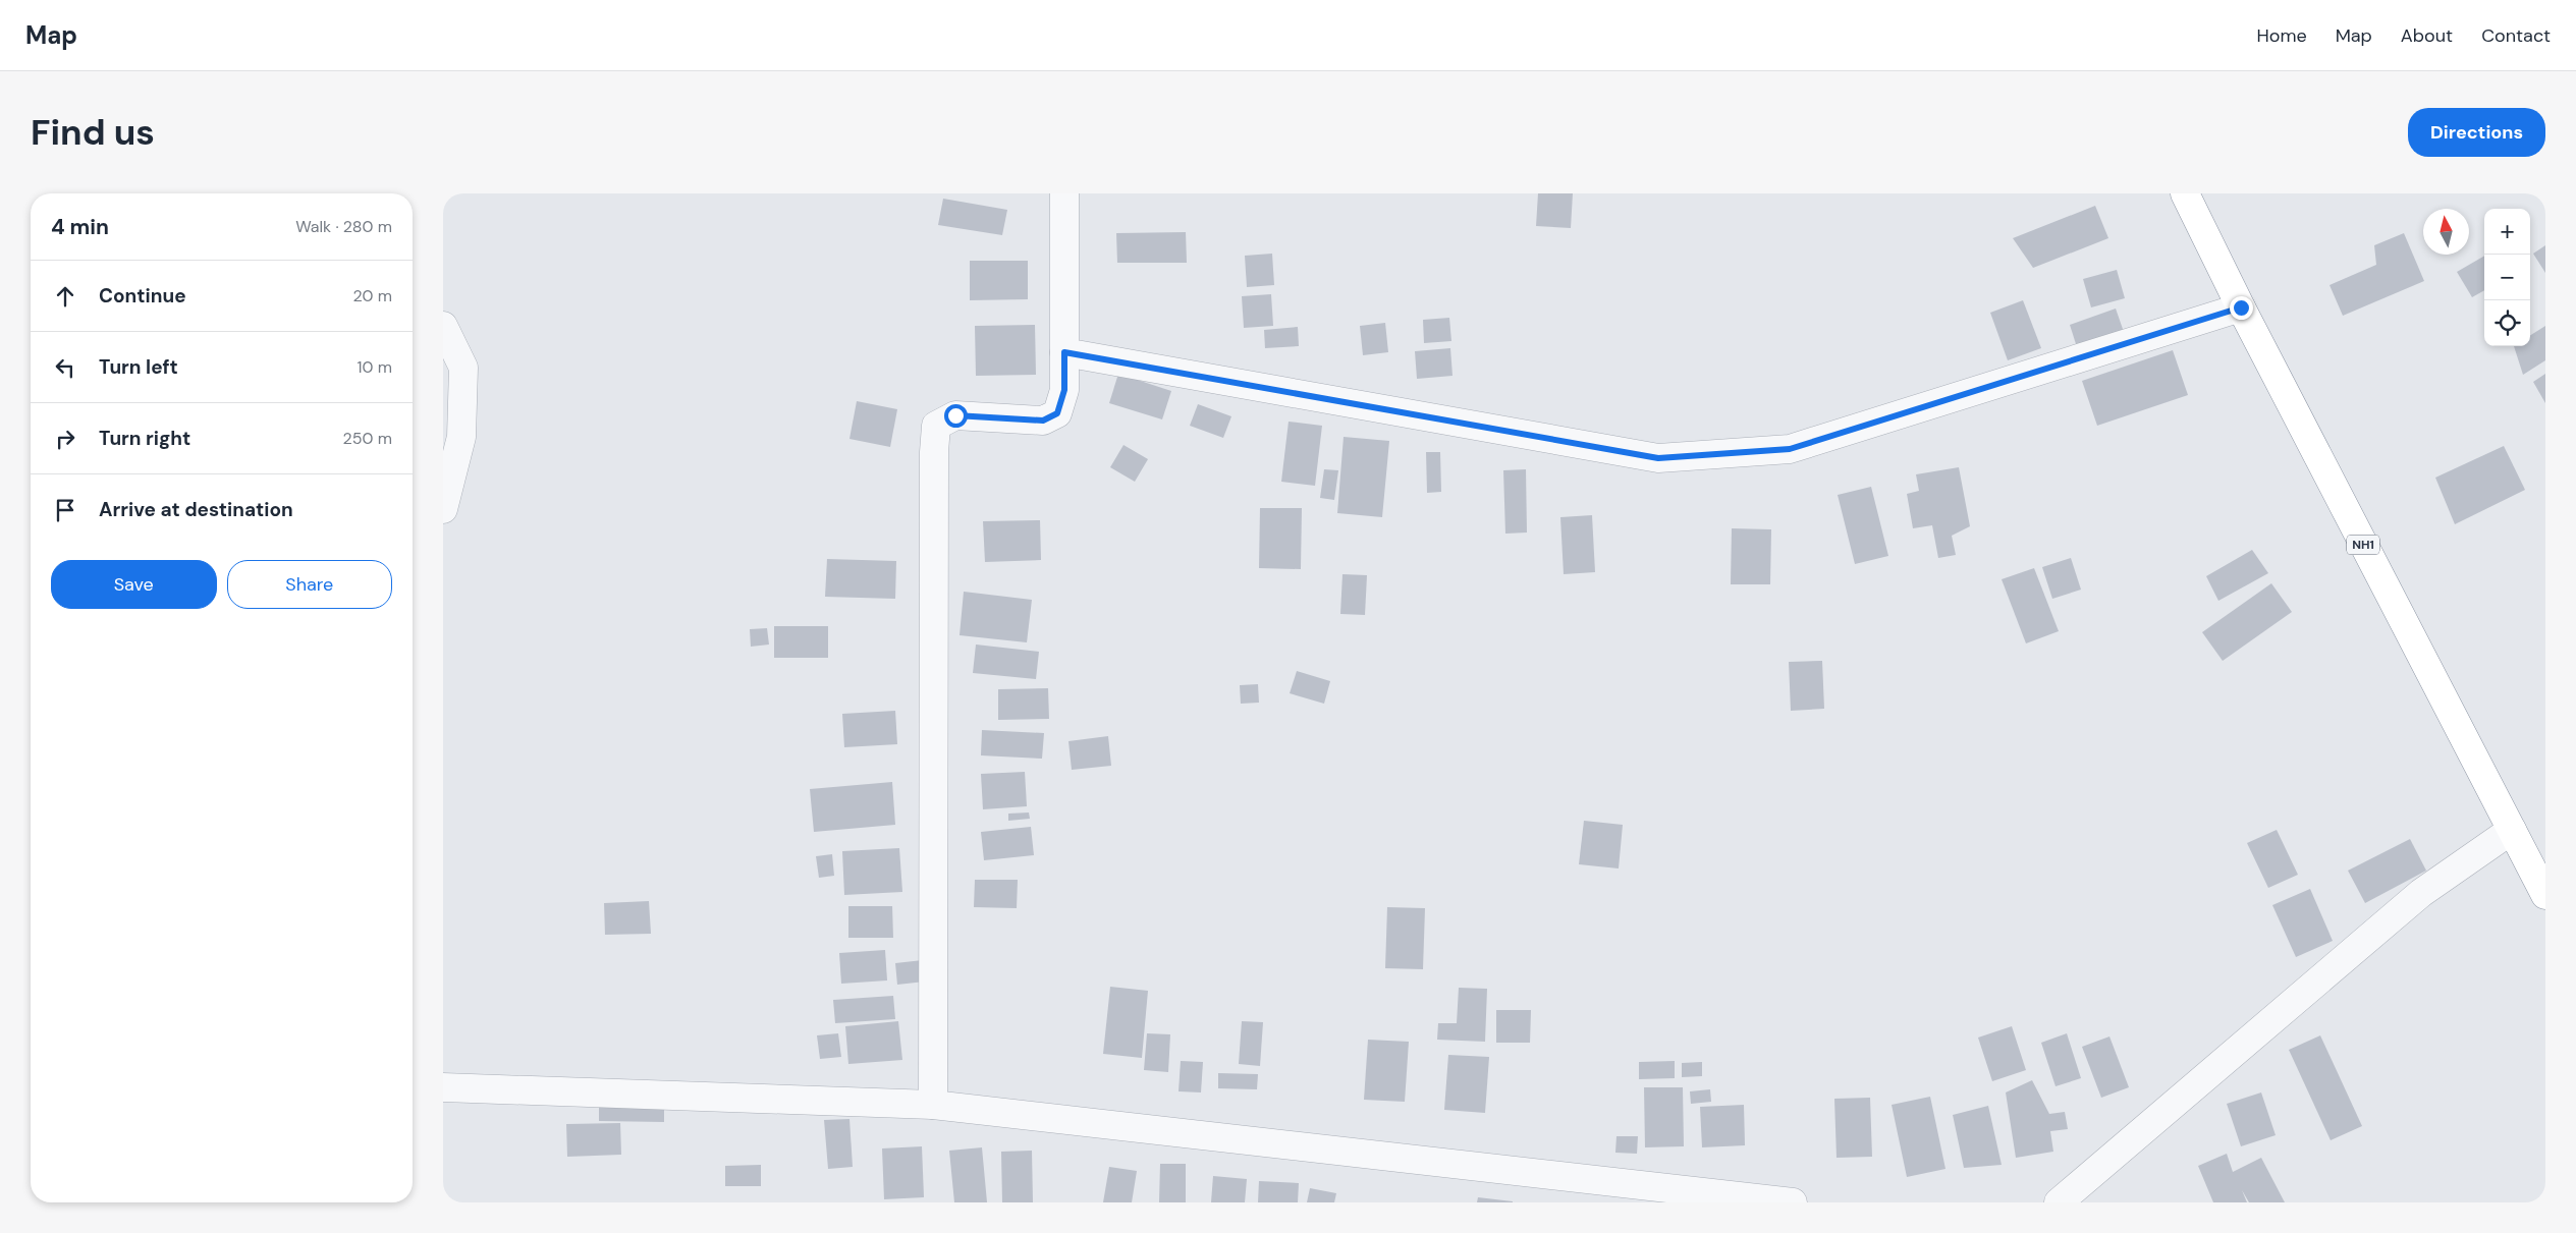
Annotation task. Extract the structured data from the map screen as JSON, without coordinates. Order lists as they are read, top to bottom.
{
  "streets": {
    "highway": ["NH1"]
  },
  "north": "top",
  "page": {
    "header": "Map",
    "nav": [
      "Home",
      "Map",
      "About",
      "Contact"
    ],
    "buttons": [
      "Directions",
      ["Save", "Share"]
    ],
    "title": "Find us",
    "heading": ["4 min", "Walk · 280 m"],
    "map_buttons": ["+", "−"],
    "list": [
      ["Continue", "20 m"],
      ["Turn left", "10 m"],
      ["Turn right", "250 m"],
      "Arrive at destination"
    ]
  }
}
